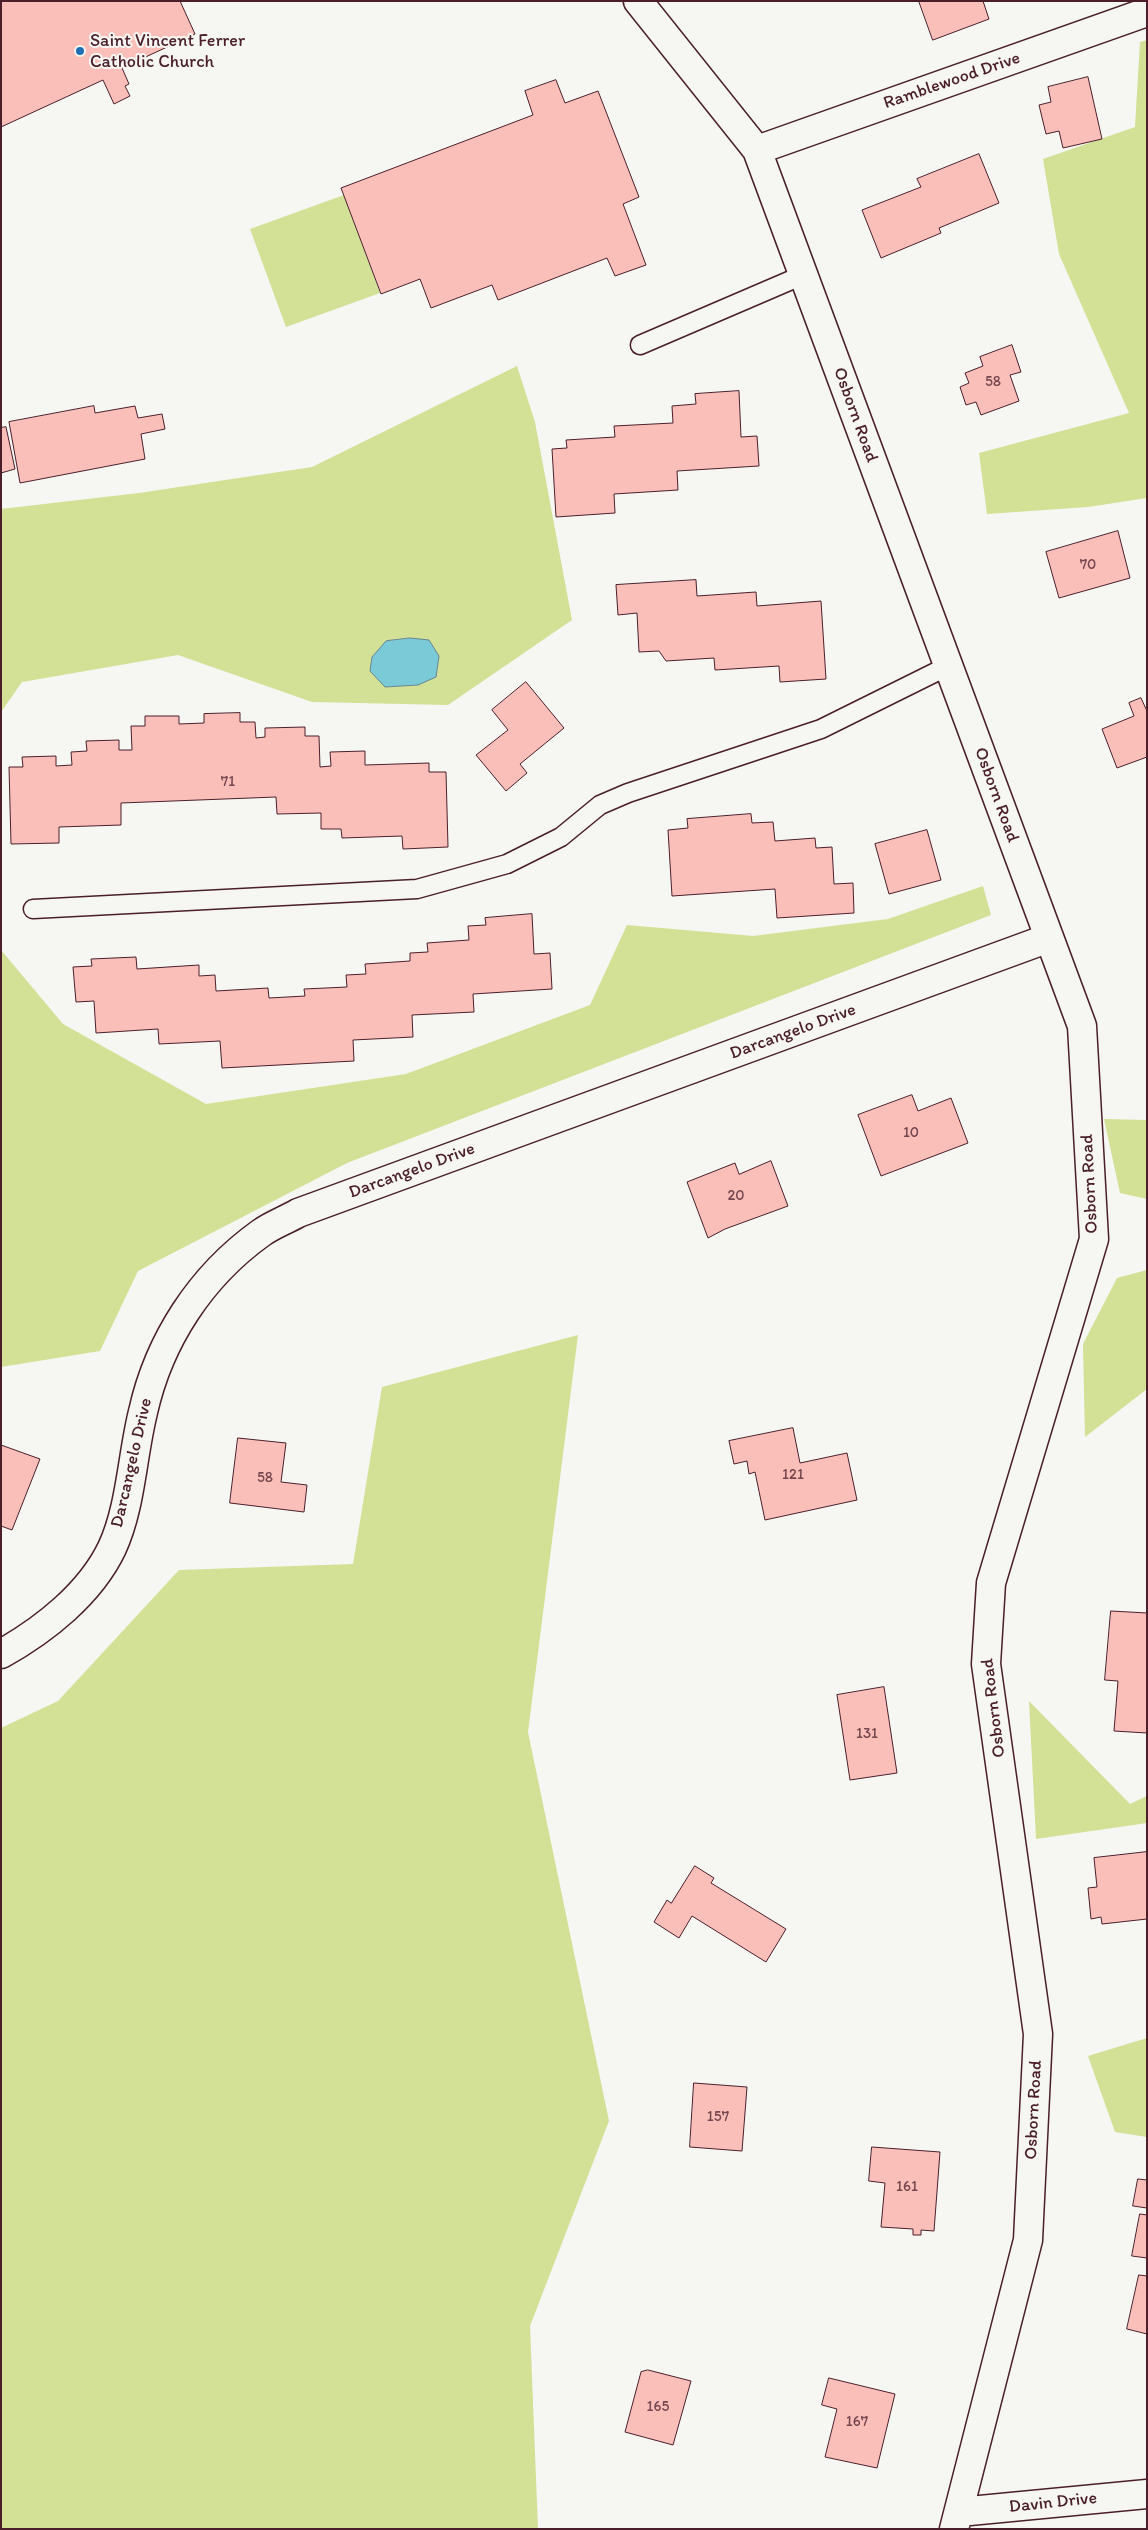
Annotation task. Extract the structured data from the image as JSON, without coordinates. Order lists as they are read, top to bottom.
{
  "streets": {
    "street": [
      "Ramblewood Drive",
      "Osborn Road",
      "Darcangelo Drive",
      "Davin Drive"
    ]
  },
  "crossings": [
    ["Ramblewood Drive", "Osborn Road"],
    ["Osborn Road", "Darcangelo Drive"],
    ["Osborn Road", "Davin Drive"]
  ],
  "places": ["Saint Vincent Ferrer Catholic Church"],
  "house_numbers": [
    "58",
    "70",
    "71",
    "10",
    "20",
    "121",
    "58",
    "131",
    "157",
    "161",
    "165",
    "167"
  ]
}
